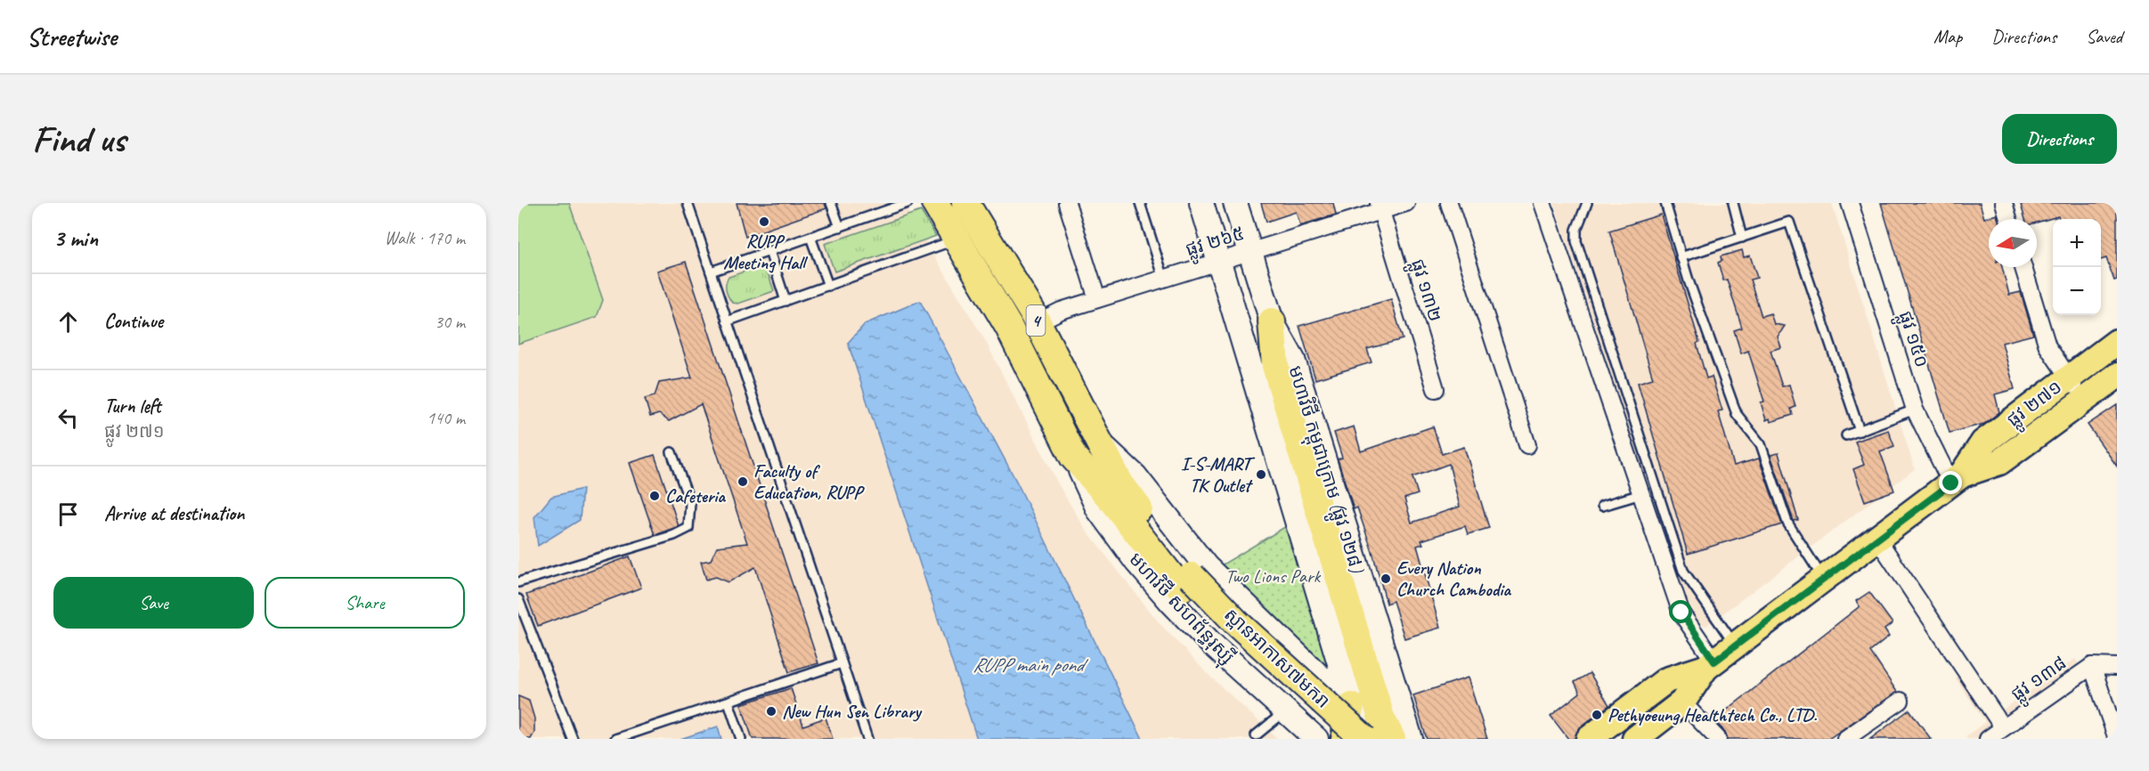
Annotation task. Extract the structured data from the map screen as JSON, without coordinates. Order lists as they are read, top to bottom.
{
  "streets": {
    "highway": ["4", "មហាវិថី សហព័ន្ធរុស្ស៊ី", "ស្ពានអាកាស៧មករា"],
    "main road": ["ផ្លូវ ២៧១", "មហាវិថី កម្ពុជាក្រោម (ផ្លូវ ១២៨)"],
    "street": [
      "ផ្លូវ ២៦៥",
      "ផ្លូវ ១៣២",
      "ផ្លូវ ១៥០",
      "ផ្លូវ ១៣៨"
    ]
  },
  "crossings": [
    ["ផ្លូវ ២៦៥", "ផ្លូវ ១៣២"],
    ["ផ្លូវ ២៦៥", "មហាវិថី កម្ពុជាក្រោម (ផ្លូវ ១២៨)"],
    ["ផ្លូវ ២៦៥", "មហាវិថី សហព័ន្ធរុស្ស៊ី"],
    ["ផ្លូវ ១៥០", "ផ្លូវ ២៧១"],
    ["មហាវិថី សហព័ន្ធរុស្ស៊ី", "ស្ពានអាកាស៧មករា"]
  ],
  "water": ["RUPP main pond"],
  "parks": ["Two Lions Park"],
  "places": [
    "RUPP Meeting Hall",
    "I-S-MART TK Outlet",
    "Faculty of Education, RUPP",
    "Cafeteria",
    "Every Nation Church Cambodia",
    "New Hun Sen Library",
    "Pethyoeung Healthtech Co., LTD."
  ],
  "north": "left",
  "page": {
    "header": "Streetwise",
    "nav": ["Map", "Directions", "Saved"],
    "buttons": [
      "Directions",
      ["Save", "Share"]
    ],
    "title": "Find us",
    "heading": ["3 min", "Walk · 170 m"],
    "map_buttons": ["+", "−"],
    "list": [
      ["Continue", "30 m"],
      ["Turn left", "ផ្លូវ ២៧១", "140 m"],
      "Arrive at destination"
    ]
  }
}
